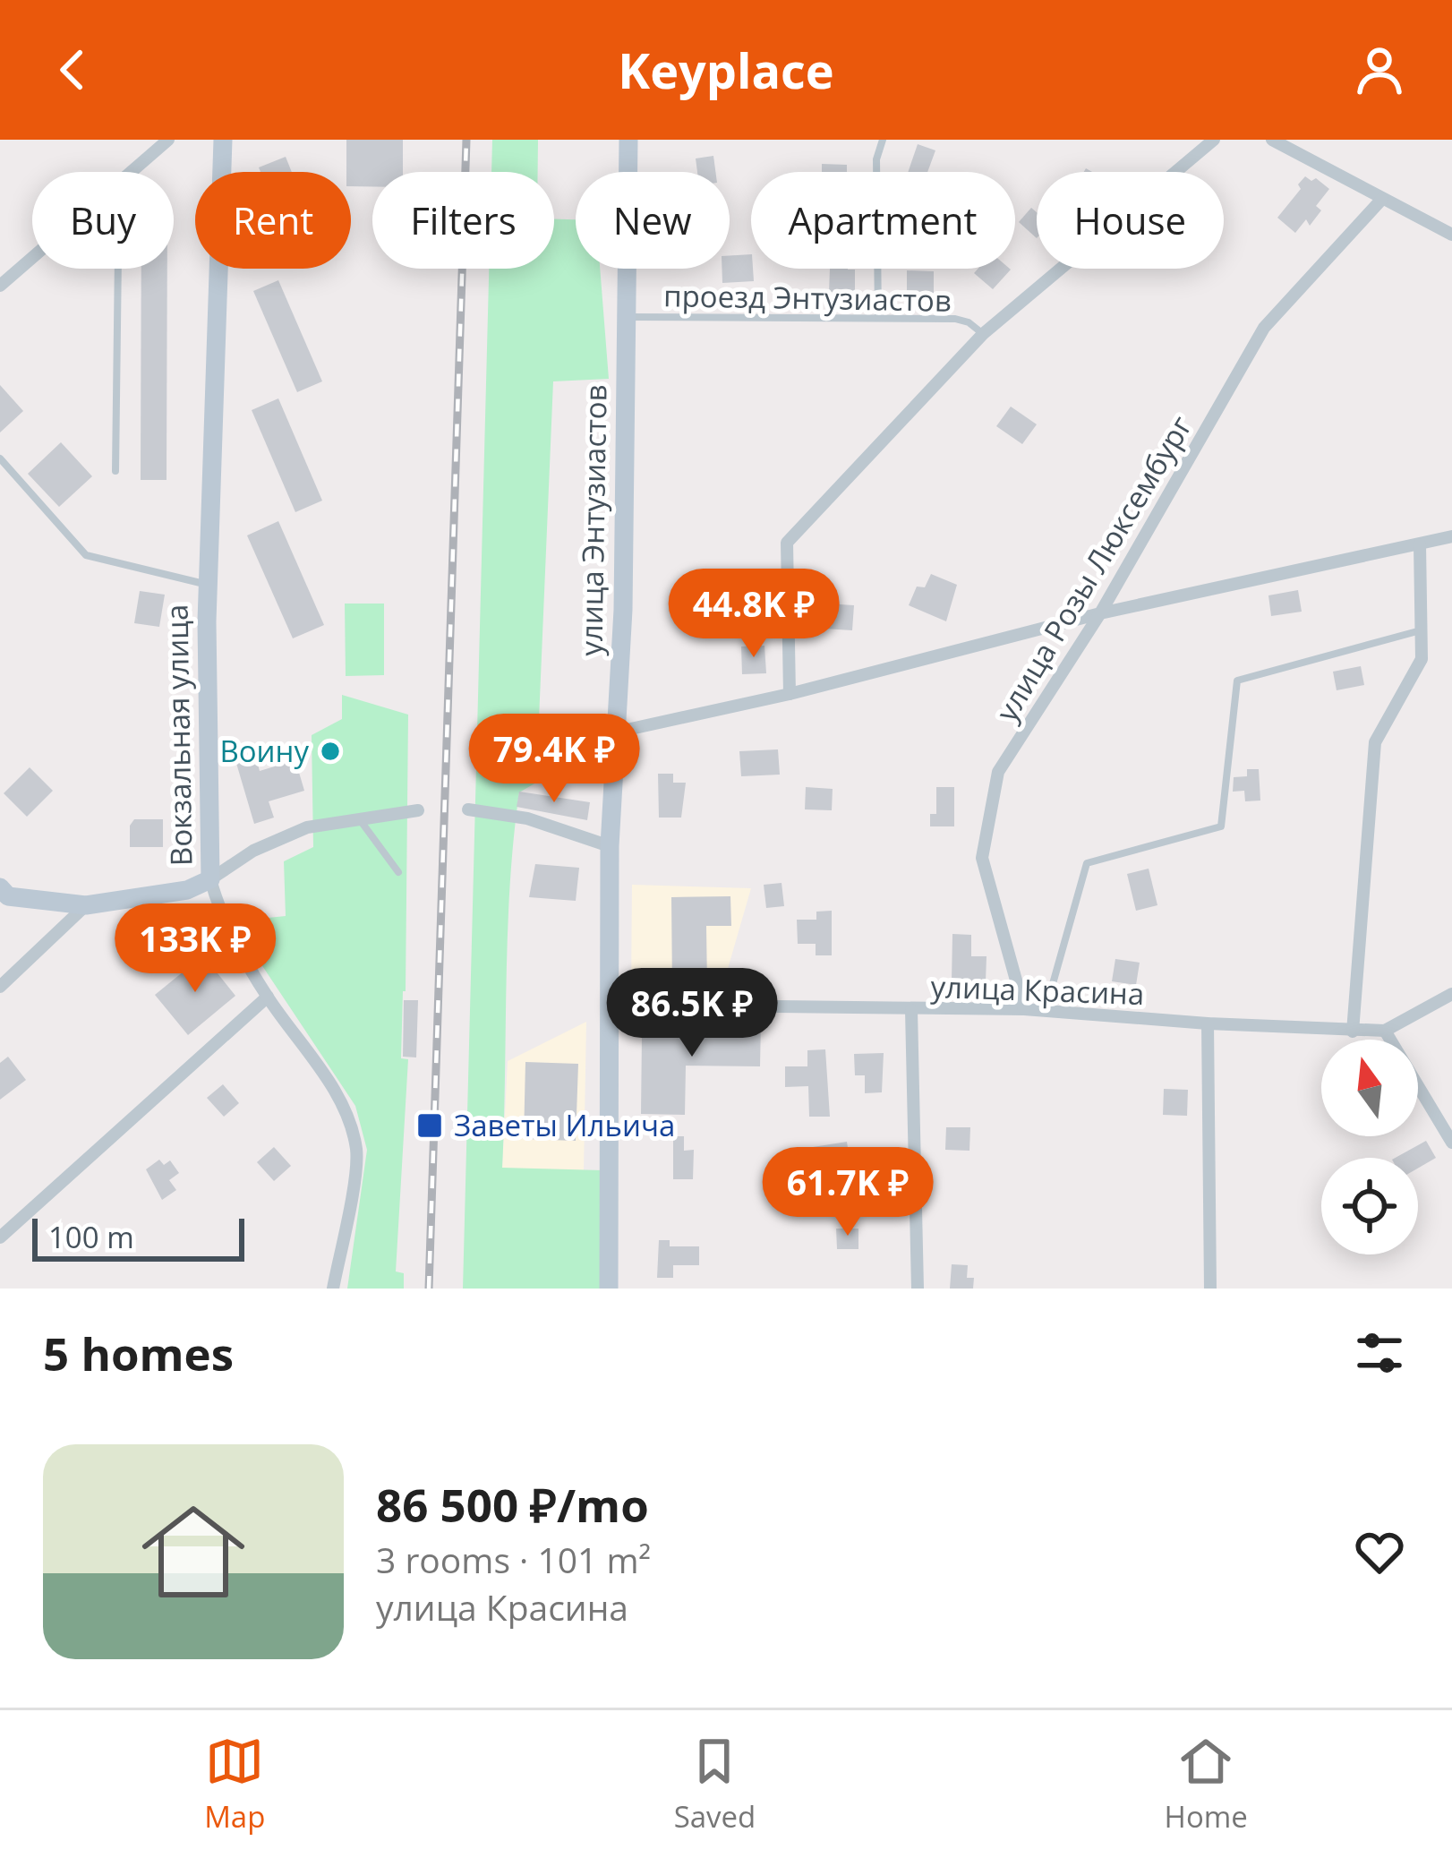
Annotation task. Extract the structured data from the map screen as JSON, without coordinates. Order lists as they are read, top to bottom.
{
  "streets": {
    "street": [
      "улица Энтузиастов",
      "улица Розы Люксембург",
      "Вокзальная улица",
      "улица Красина"
    ],
    "lane": ["проезд Энтузиастов"]
  },
  "crossings": [
    ["проезд Энтузиастов", "улица Энтузиастов"],
    ["улица Энтузиастов", "улица Красина"],
    ["улица Розы Люксембург", "улица Красина"]
  ],
  "places": {
    "other": ["Воину"],
    "transit": ["Заветы Ильича"]
  },
  "scale_bar": "100 m",
  "north": "top",
  "page": {
    "header": "Keyplace",
    "chip": [
      "Buy",
      "Rent",
      "Filters",
      "New",
      "Apartment",
      "House"
    ],
    "price": [
      "44.8K ₽",
      "79.4K ₽",
      "133K ₽",
      "86.5K ₽",
      "61.7K ₽"
    ],
    "scale": "100 m",
    "heading": "5 homes",
    "list": [
      {
        "name": "86 500 ₽/mo",
        "note": "3 rooms · 101 m² · улица Красина"
      }
    ],
    "tabs": ["Map", "Saved", "Home"]
  }
}
